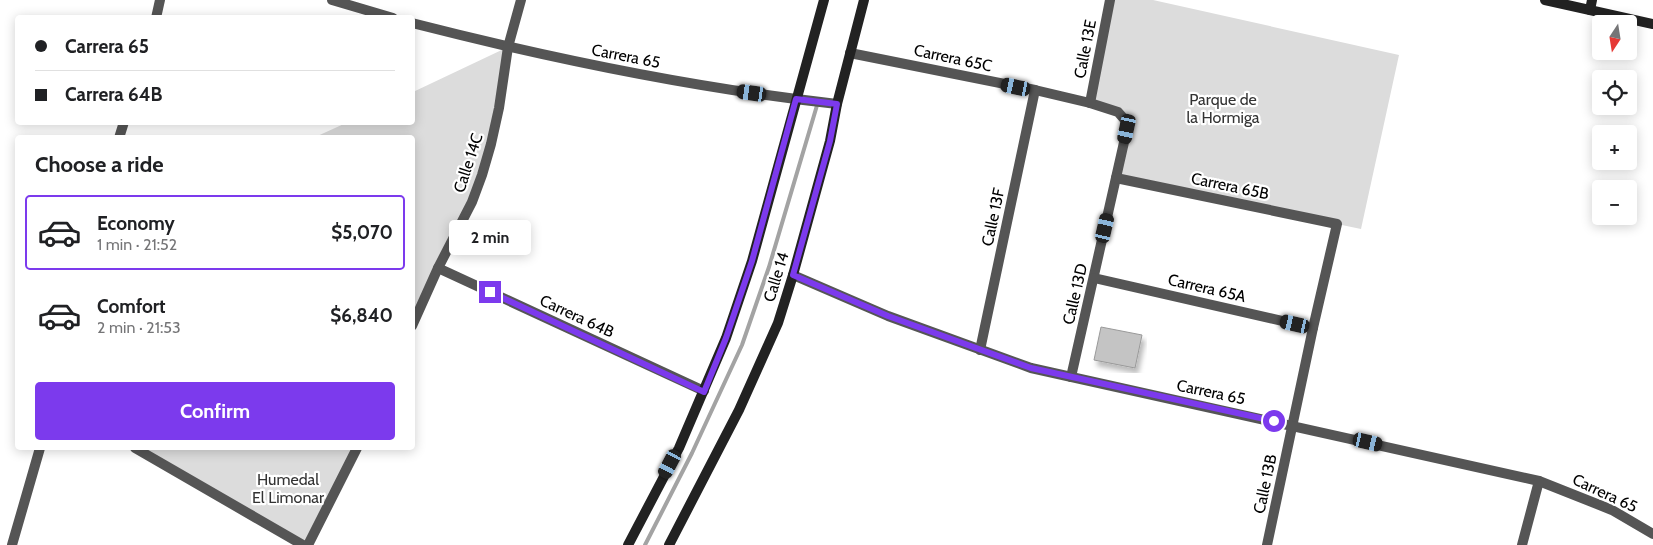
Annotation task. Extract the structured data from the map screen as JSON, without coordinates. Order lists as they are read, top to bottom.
{
  "streets": {
    "street": [
      "Calle 13E",
      "Carrera 65",
      "Carrera 65C",
      "Calle 14C",
      "Carrera 65B",
      "Calle 13F",
      "Calle 14",
      "Carrera 65A",
      "Calle 13D",
      "Carrera 64B",
      "Calle 13B"
    ]
  },
  "crossings": [
    ["Calle 13E", "Carrera 65C"],
    ["Carrera 65", "Calle 14C"],
    ["Carrera 65", "Calle 13F"],
    ["Carrera 65", "Calle 14"],
    ["Carrera 65", "Calle 13D"],
    ["Carrera 65", "Calle 13B"],
    ["Carrera 65C", "Calle 13F"],
    ["Carrera 65C", "Calle 14"],
    ["Carrera 65C", "Calle 13D"],
    ["Calle 14C", "Carrera 64B"],
    ["Carrera 65B", "Calle 13D"],
    ["Carrera 65B", "Calle 13B"],
    ["Calle 14", "Carrera 64B"],
    ["Carrera 65A", "Calle 13D"],
    ["Carrera 65A", "Calle 13B"]
  ],
  "parks": ["Parque de la Hormiga", "Humedal El Limonar"],
  "north": "bottom",
  "page": {
    "map_buttons": ["+", "−"],
    "banner": ["Carrera 65", "Carrera 64B"],
    "heading": "Choose a ride",
    "list": [
      {
        "name": "Economy",
        "note": "1 min · 21:52",
        "value": "$5,070"
      },
      {
        "name": "Comfort",
        "note": "2 min · 21:53",
        "value": "$6,840"
      }
    ],
    "bubble": "2 min",
    "buttons": "Confirm"
  }
}
